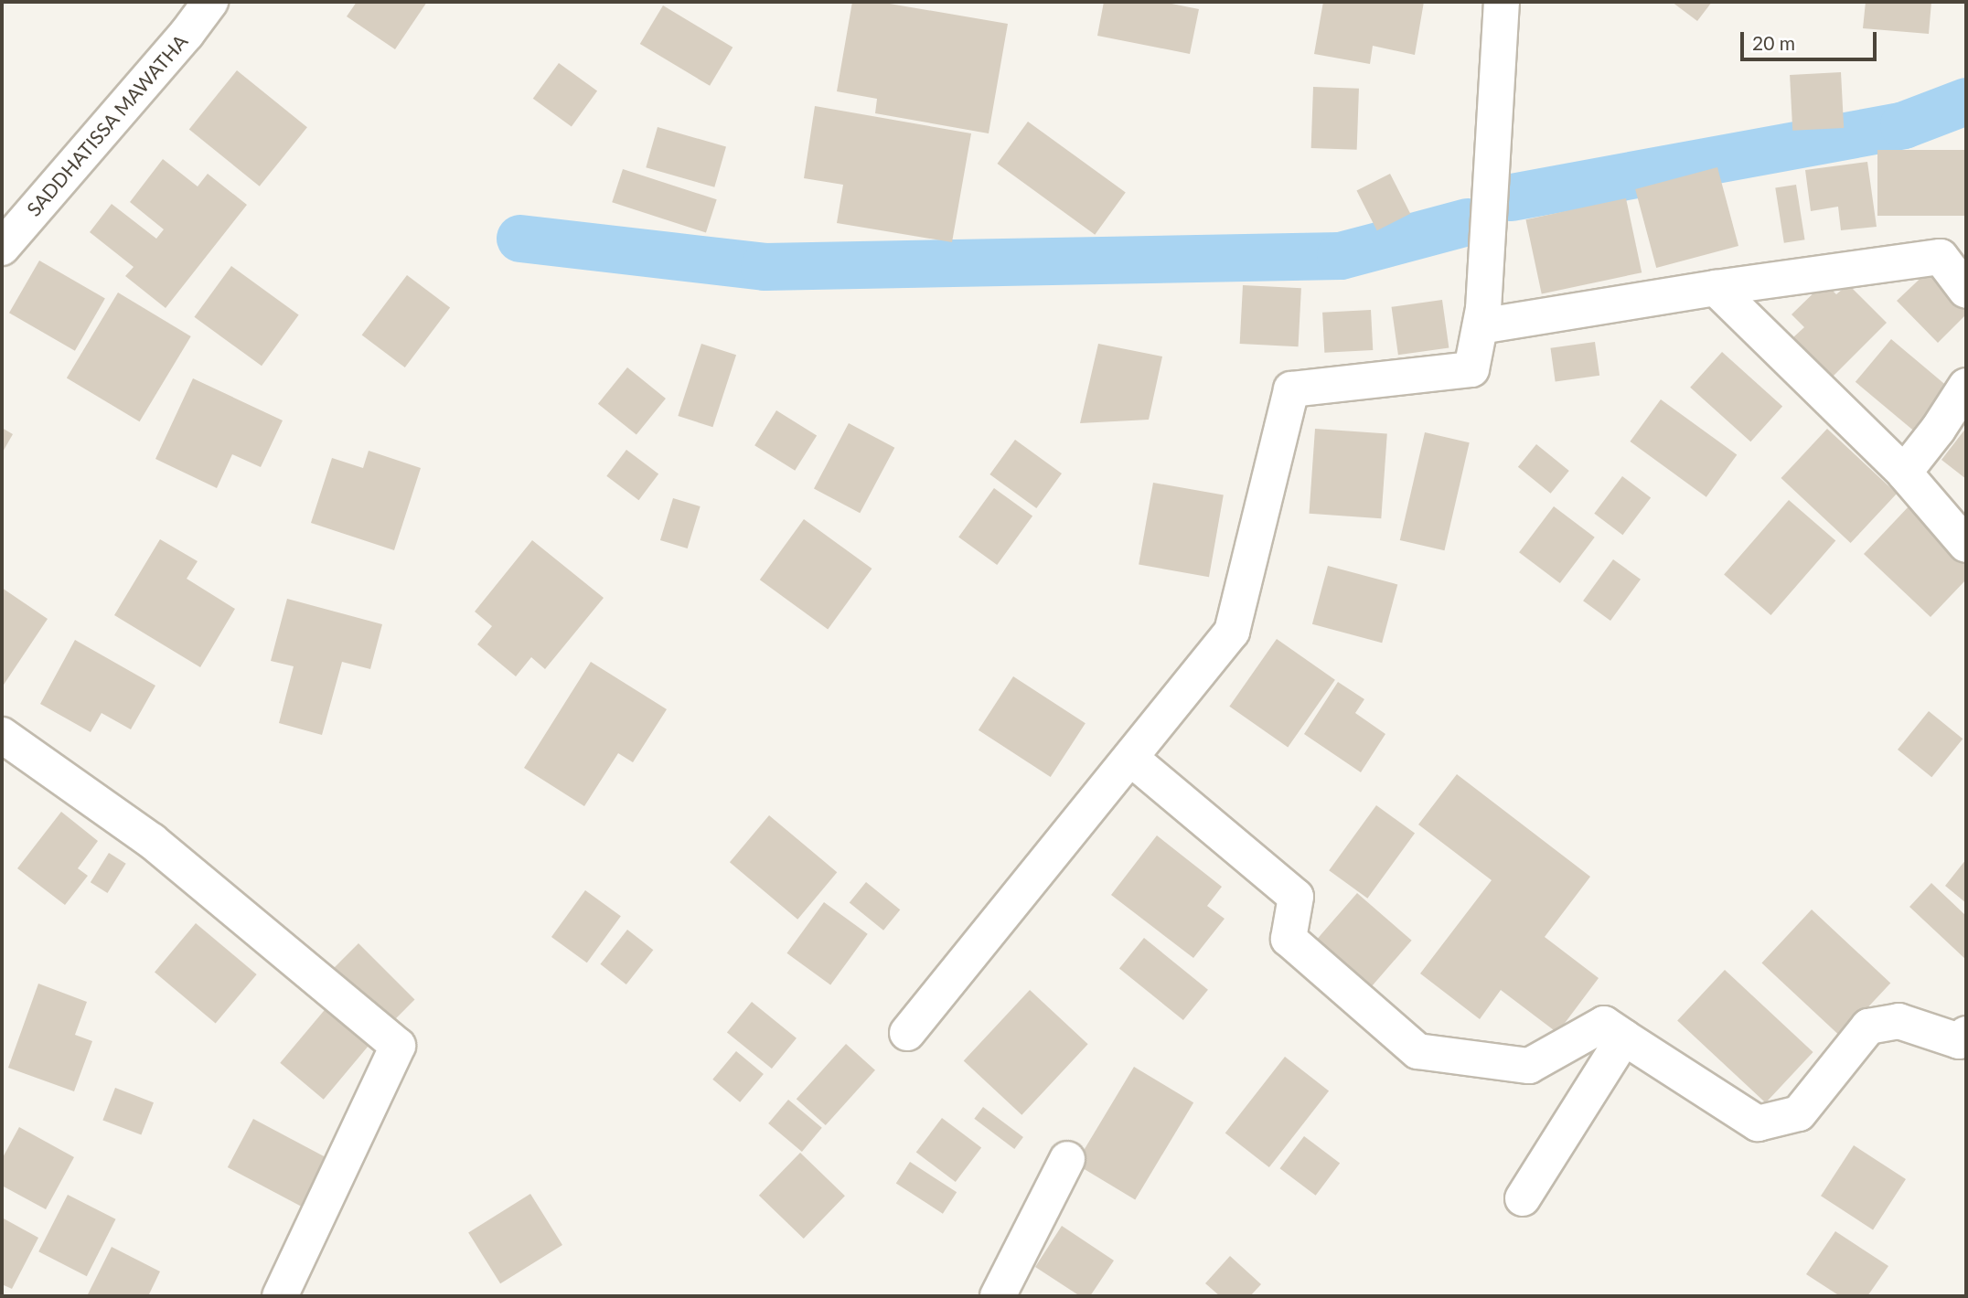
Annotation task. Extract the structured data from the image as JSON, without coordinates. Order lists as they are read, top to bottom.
{
  "streets": {
    "street": ["SADDHATISSA MAWATHA"]
  },
  "scale_bar": "20 m"
}
